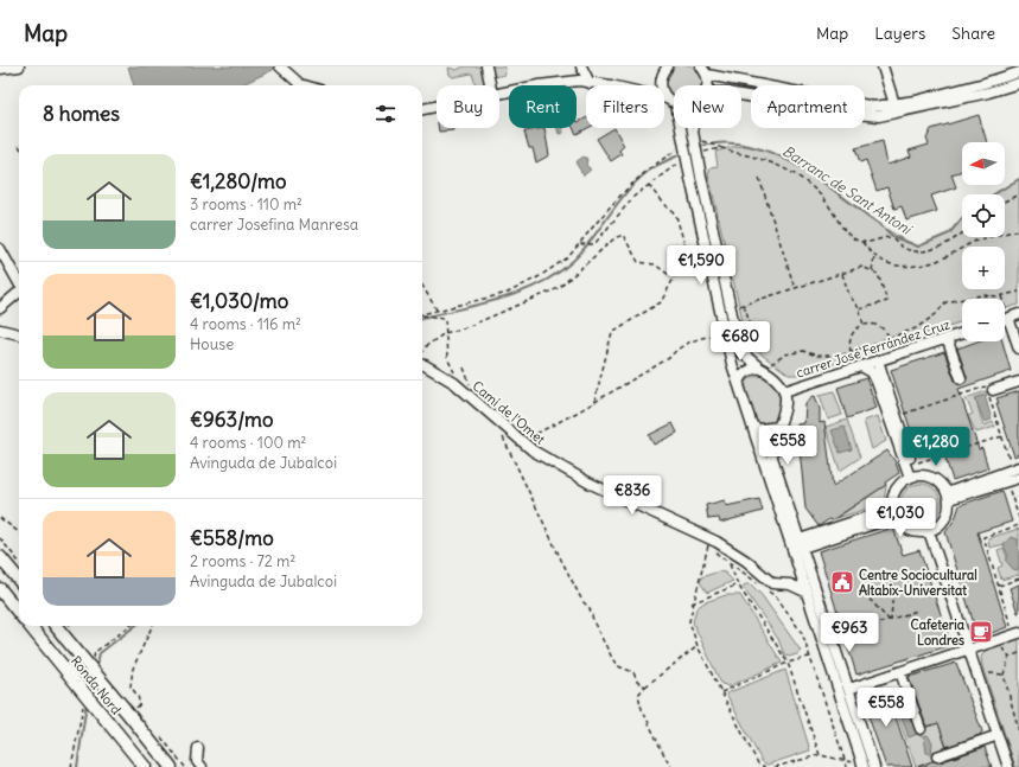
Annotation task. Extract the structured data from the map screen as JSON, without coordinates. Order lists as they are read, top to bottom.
{
  "streets": {
    "main road": ["Ronda Nord"],
    "street": ["carrer José Ferrández Cruz", "Camí de l'Omet"]
  },
  "water": ["Barranc de Sant Antoni"],
  "places": {
    "public building": ["Centre Sociocultural Altabix-Universitat"],
    "cafe": ["Cafeteria Londres"]
  },
  "north": "left",
  "page": {
    "header": "Map",
    "nav": ["Map", "Layers", "Share"],
    "chip": [
      "Buy",
      "Rent",
      "Filters",
      "New",
      "Apartment"
    ],
    "heading": "8 homes",
    "map_buttons": ["+", "−"],
    "list": [
      {
        "name": "€1,280/mo",
        "note": "3 rooms · 110 m² · carrer Josefina Manresa"
      },
      {
        "name": "€1,030/mo",
        "note": "4 rooms · 116 m² · House"
      },
      {
        "name": "€963/mo",
        "note": "4 rooms · 100 m² · Avinguda de Jubalcoi"
      },
      {
        "name": "€558/mo",
        "note": "2 rooms · 72 m² · Avinguda de Jubalcoi"
      }
    ],
    "price": [
      "€1,590",
      "€680",
      "€558",
      "€1,280",
      "€836",
      "€1,030",
      "€963",
      "€558"
    ]
  }
}
